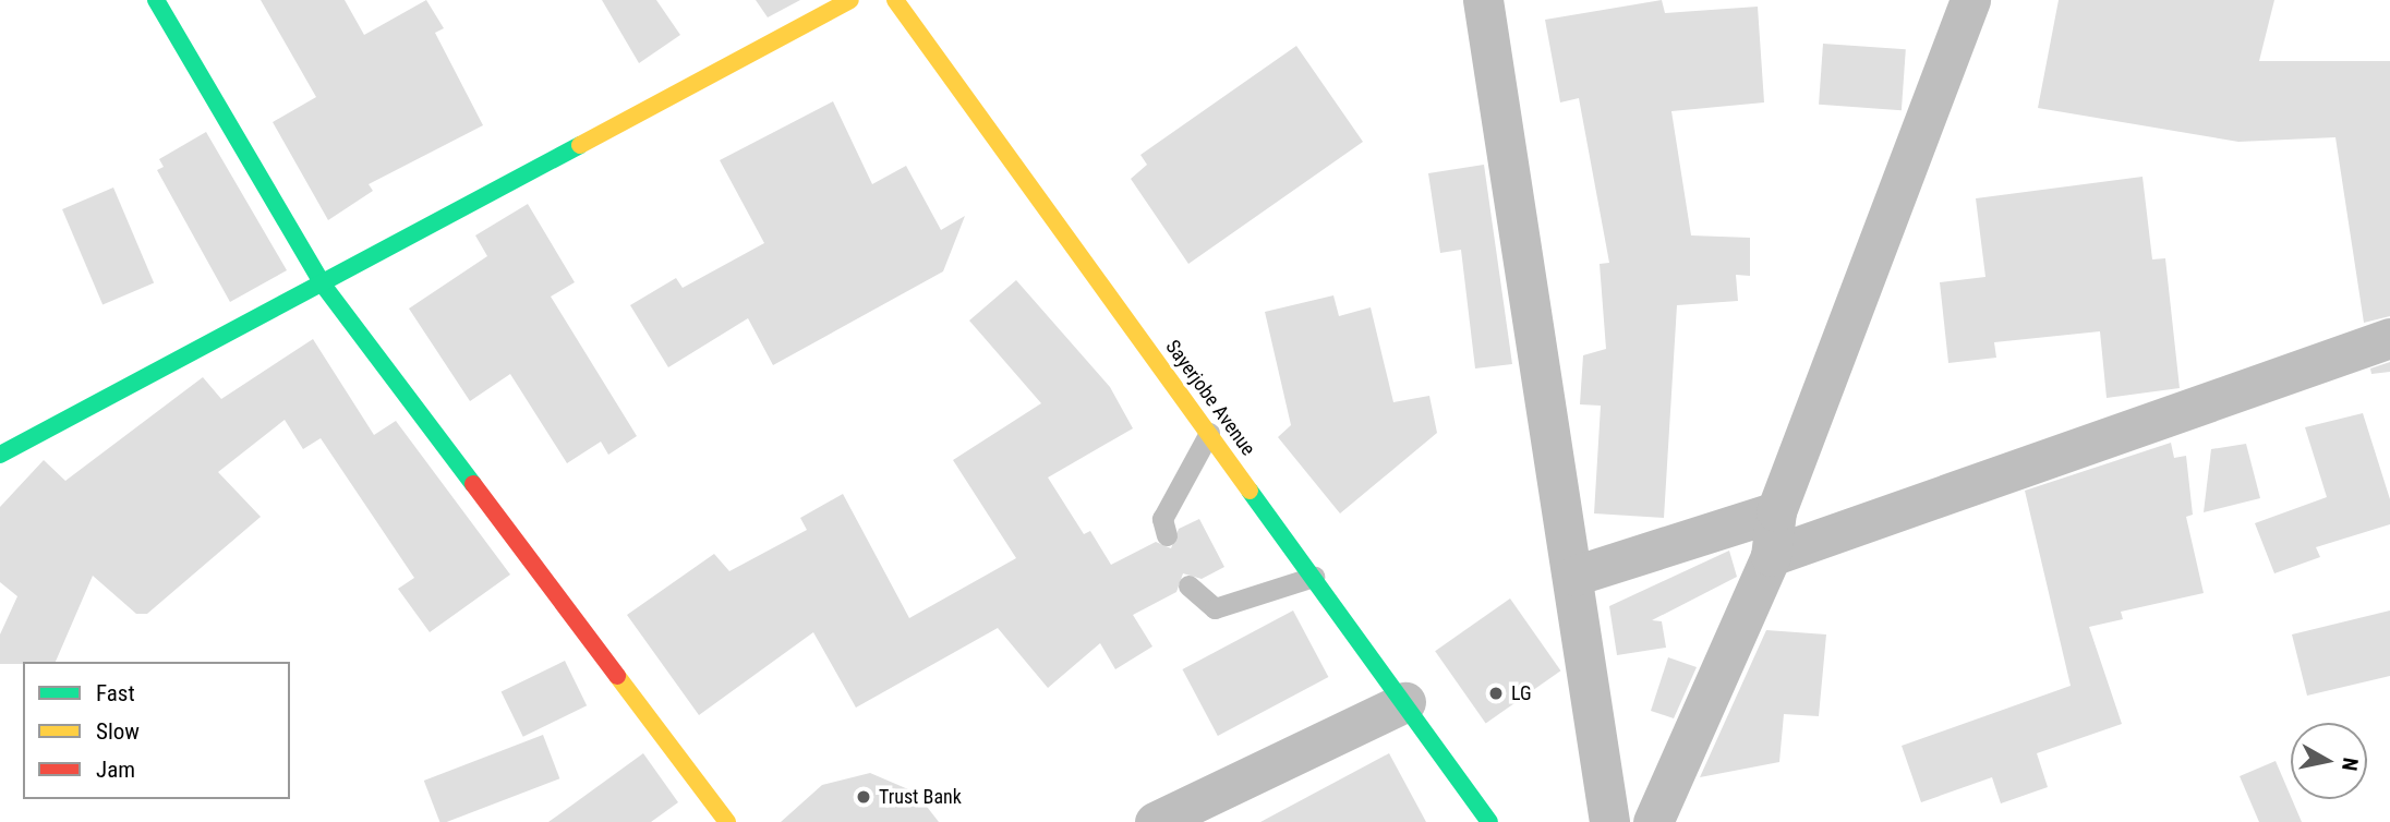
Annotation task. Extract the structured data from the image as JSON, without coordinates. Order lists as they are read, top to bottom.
{
  "streets": {
    "street": ["Sayerjobe Avenue"]
  },
  "places": ["LG", "Trust Bank"],
  "legend": ["Fast", "Slow", "Jam"],
  "north": "right"
}
